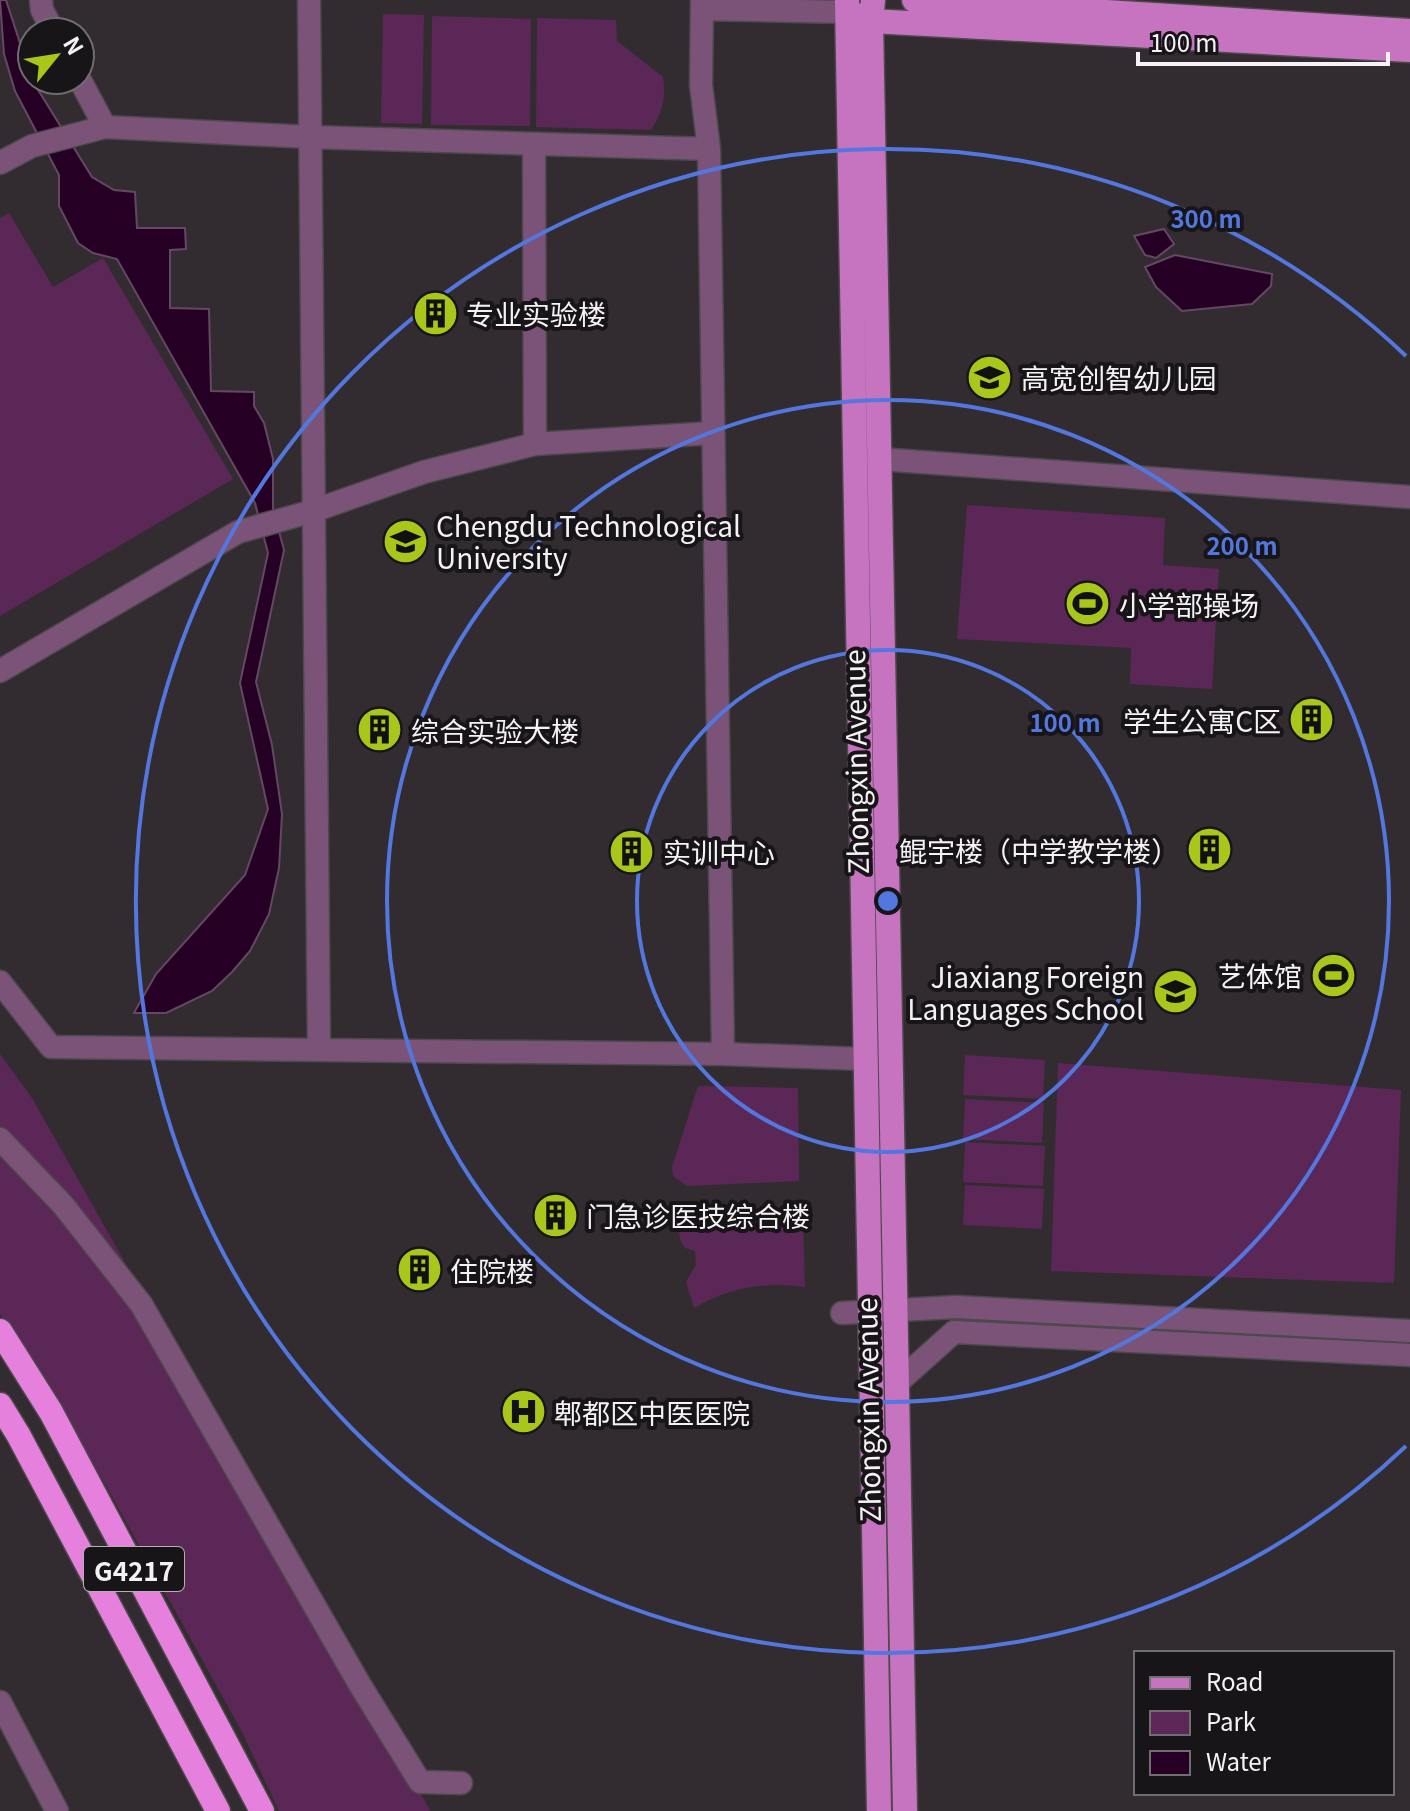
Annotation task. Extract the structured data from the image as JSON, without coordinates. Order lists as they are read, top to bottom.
{
  "streets": {
    "highway": ["G4217"],
    "main road": ["Zhongxin Avenue"]
  },
  "places": {
    "building": [
      "专业实验楼",
      "学生公寓C区",
      "综合实验大楼",
      "鲲宇楼（中学教学楼）",
      "实训中心",
      "门急诊医技综合楼",
      "住院楼"
    ],
    "school or university": ["高宽创智幼儿园", "Chengdu Technological University", "Jiaxiang Foreign Languages School"],
    "sports": ["小学部操场", "艺体馆"],
    "hospital": ["郫都区中医医院"]
  },
  "legend": ["Road", "Park", "Water"],
  "scale_bar": "100 m",
  "north": "top right",
  "rings": ["300 m", "200 m", "100 m"]
}
